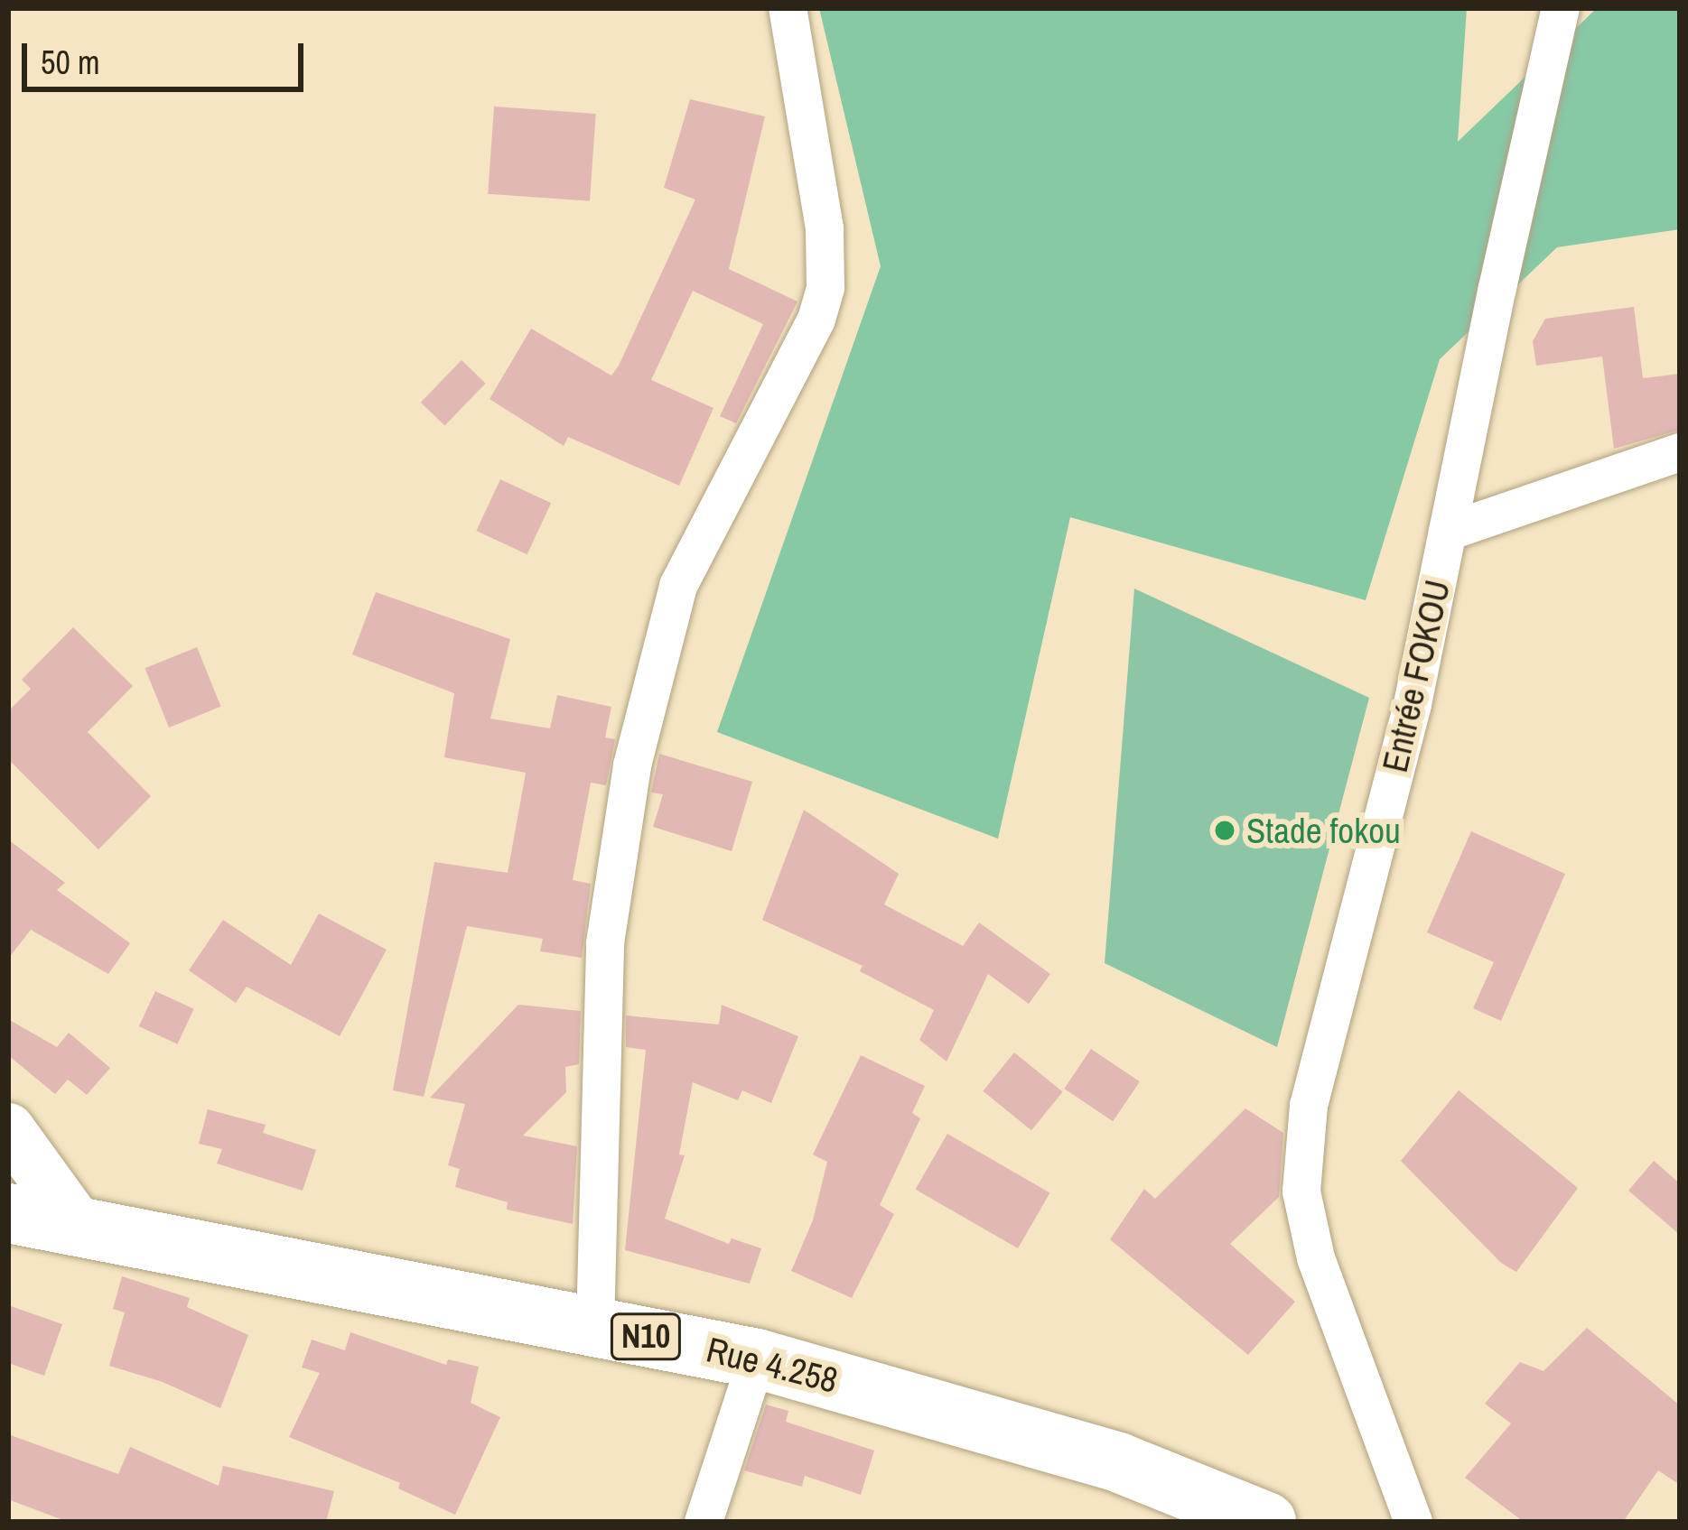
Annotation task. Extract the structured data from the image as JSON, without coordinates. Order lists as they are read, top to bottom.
{
  "streets": {
    "highway": ["N10", "Rue 4.258"],
    "street": ["Entrée FOKOU"]
  },
  "places": ["Stade fokou"],
  "scale_bar": "50 m"
}
